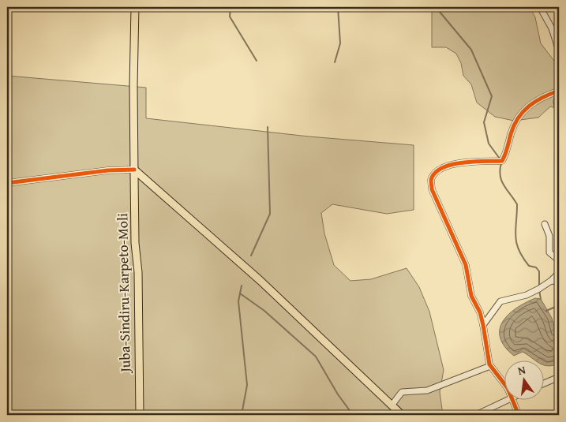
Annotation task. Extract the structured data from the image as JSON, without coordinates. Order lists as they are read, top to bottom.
{
  "streets": {
    "main road": ["Juba-Sindiru-Karpeto-Moli"]
  },
  "north": "top"
}
